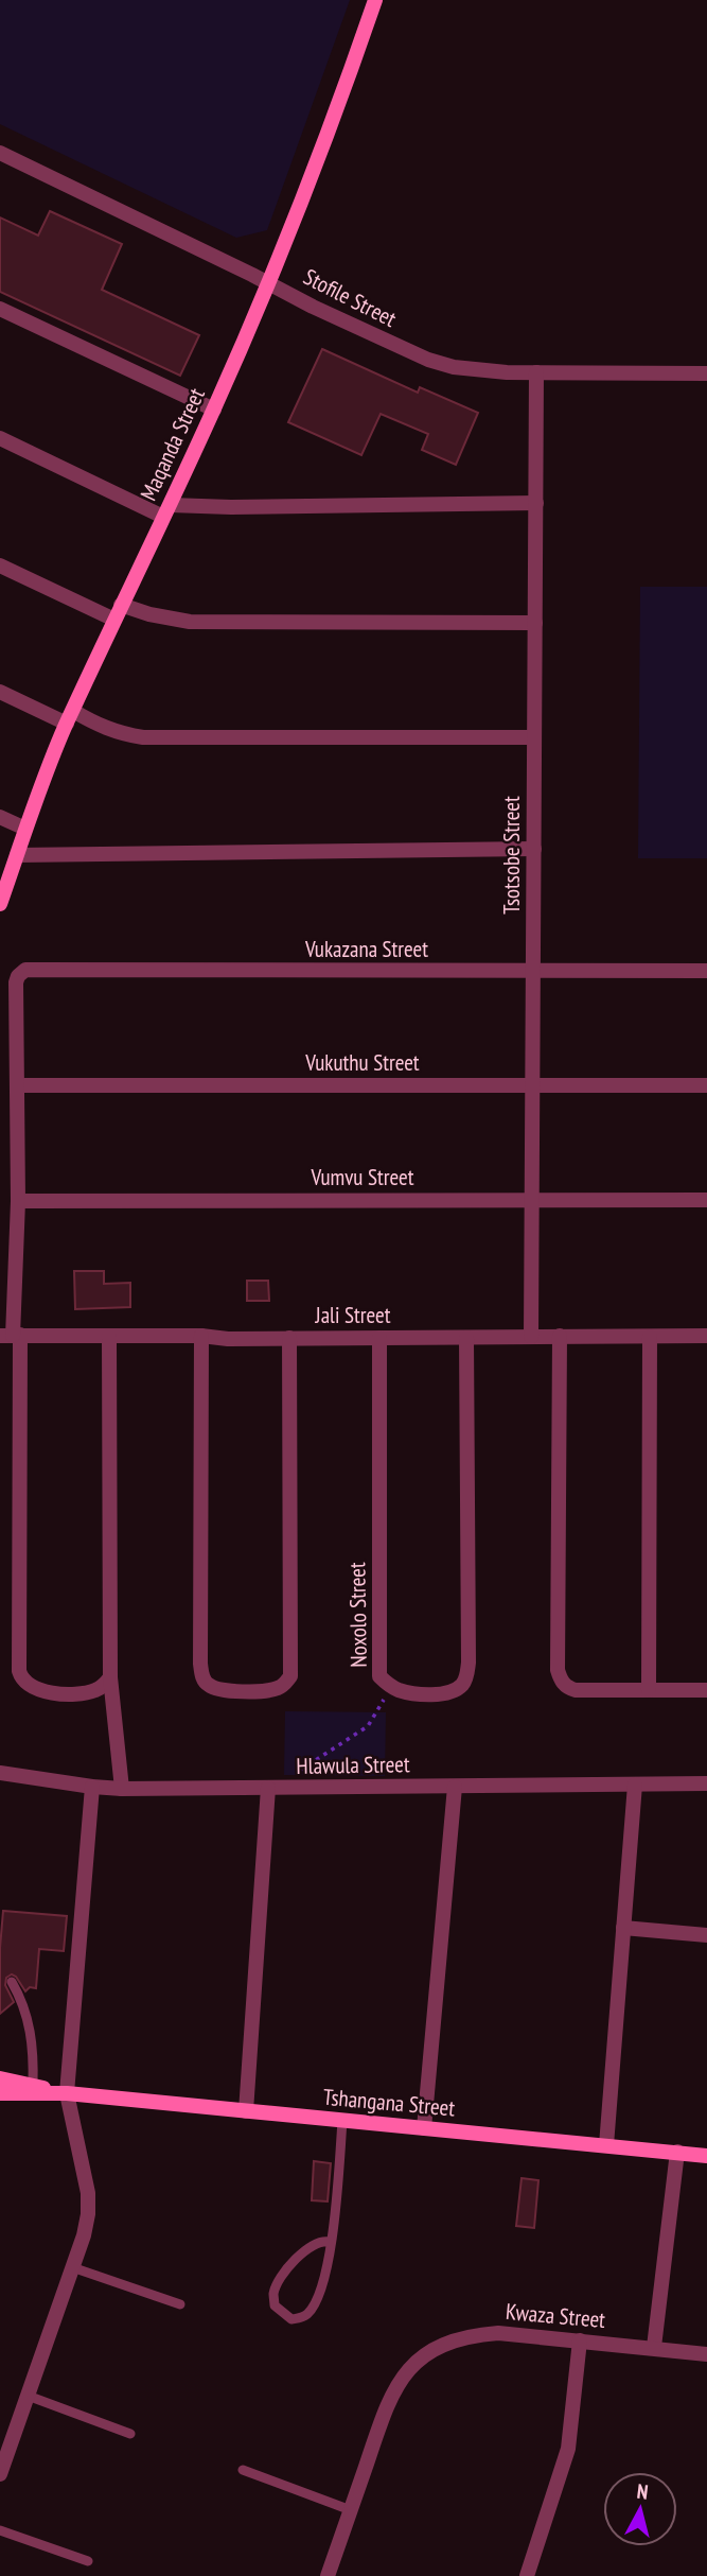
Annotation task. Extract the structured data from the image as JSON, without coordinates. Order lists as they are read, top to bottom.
{
  "streets": {
    "street": [
      "Stofile Street",
      "Maqanda Street",
      "Tsotsobe Street",
      "Vukazana Street",
      "Vukuthu Street",
      "Vumvu Street",
      "Jali Street",
      "Noxolo Street",
      "Hlawula Street",
      "Tshangana Street",
      "Kwaza Street"
    ]
  },
  "crossings": [
    ["Stofile Street", "Maqanda Street"],
    ["Stofile Street", "Tsotsobe Street"],
    ["Tsotsobe Street", "Vukazana Street"],
    ["Tsotsobe Street", "Vukuthu Street"],
    ["Tsotsobe Street", "Vumvu Street"],
    ["Tsotsobe Street", "Jali Street"],
    ["Vukazana Street", "Vukuthu Street"],
    ["Jali Street", "Noxolo Street"]
  ],
  "north": "top"
}
